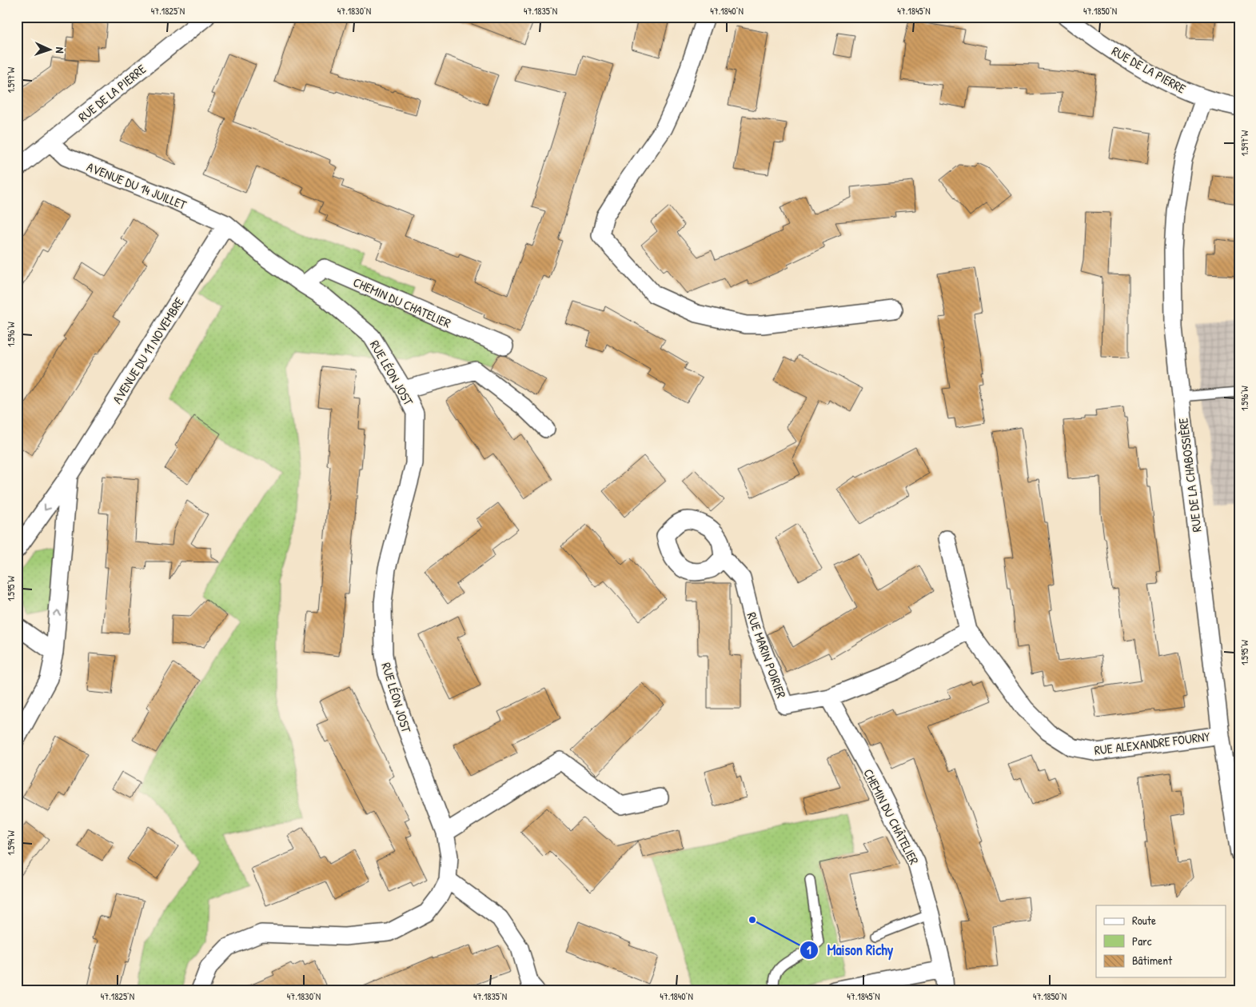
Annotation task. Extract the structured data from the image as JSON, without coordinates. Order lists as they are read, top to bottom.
{
  "streets": {
    "street": [
      "RUE DE LA PIERRE",
      "AVENUE DU 14 JUILLET",
      "CHEMIN DU CHATELIER",
      "AVENUE DU 11 NOVEMBRE",
      "RUE LÉON JOST",
      "RUE DE LA CHABOSSIÈRE",
      "RUE MARIN POIRIER",
      "RUE ALEXANDRE FOURNY",
      "CHEMIN DU CHÂTELIER"
    ]
  },
  "crossings": [
    ["RUE DE LA PIERRE", "AVENUE DU 14 JUILLET"],
    ["RUE DE LA PIERRE", "RUE DE LA CHABOSSIÈRE"],
    ["AVENUE DU 14 JUILLET", "AVENUE DU 11 NOVEMBRE"],
    ["AVENUE DU 14 JUILLET", "RUE LÉON JOST"],
    ["CHEMIN DU CHATELIER", "RUE LÉON JOST"],
    ["AVENUE DU 11 NOVEMBRE", "RUE LÉON JOST"],
    ["RUE DE LA CHABOSSIÈRE", "RUE ALEXANDRE FOURNY"],
    ["RUE MARIN POIRIER", "RUE ALEXANDRE FOURNY"],
    ["RUE MARIN POIRIER", "CHEMIN DU CHÂTELIER"]
  ],
  "places": ["Maison Richy"],
  "legend": ["Route", "Parc", "Bâtiment"],
  "north": "right",
  "coordinates": [
    "47.1825°N",
    "47.1830°N",
    "47.1835°N",
    "47.1840°N",
    "47.1845°N",
    "47.1850°N",
    "1.597°W",
    "1.596°W",
    "1.595°W",
    "1.594°W"
  ]
}
